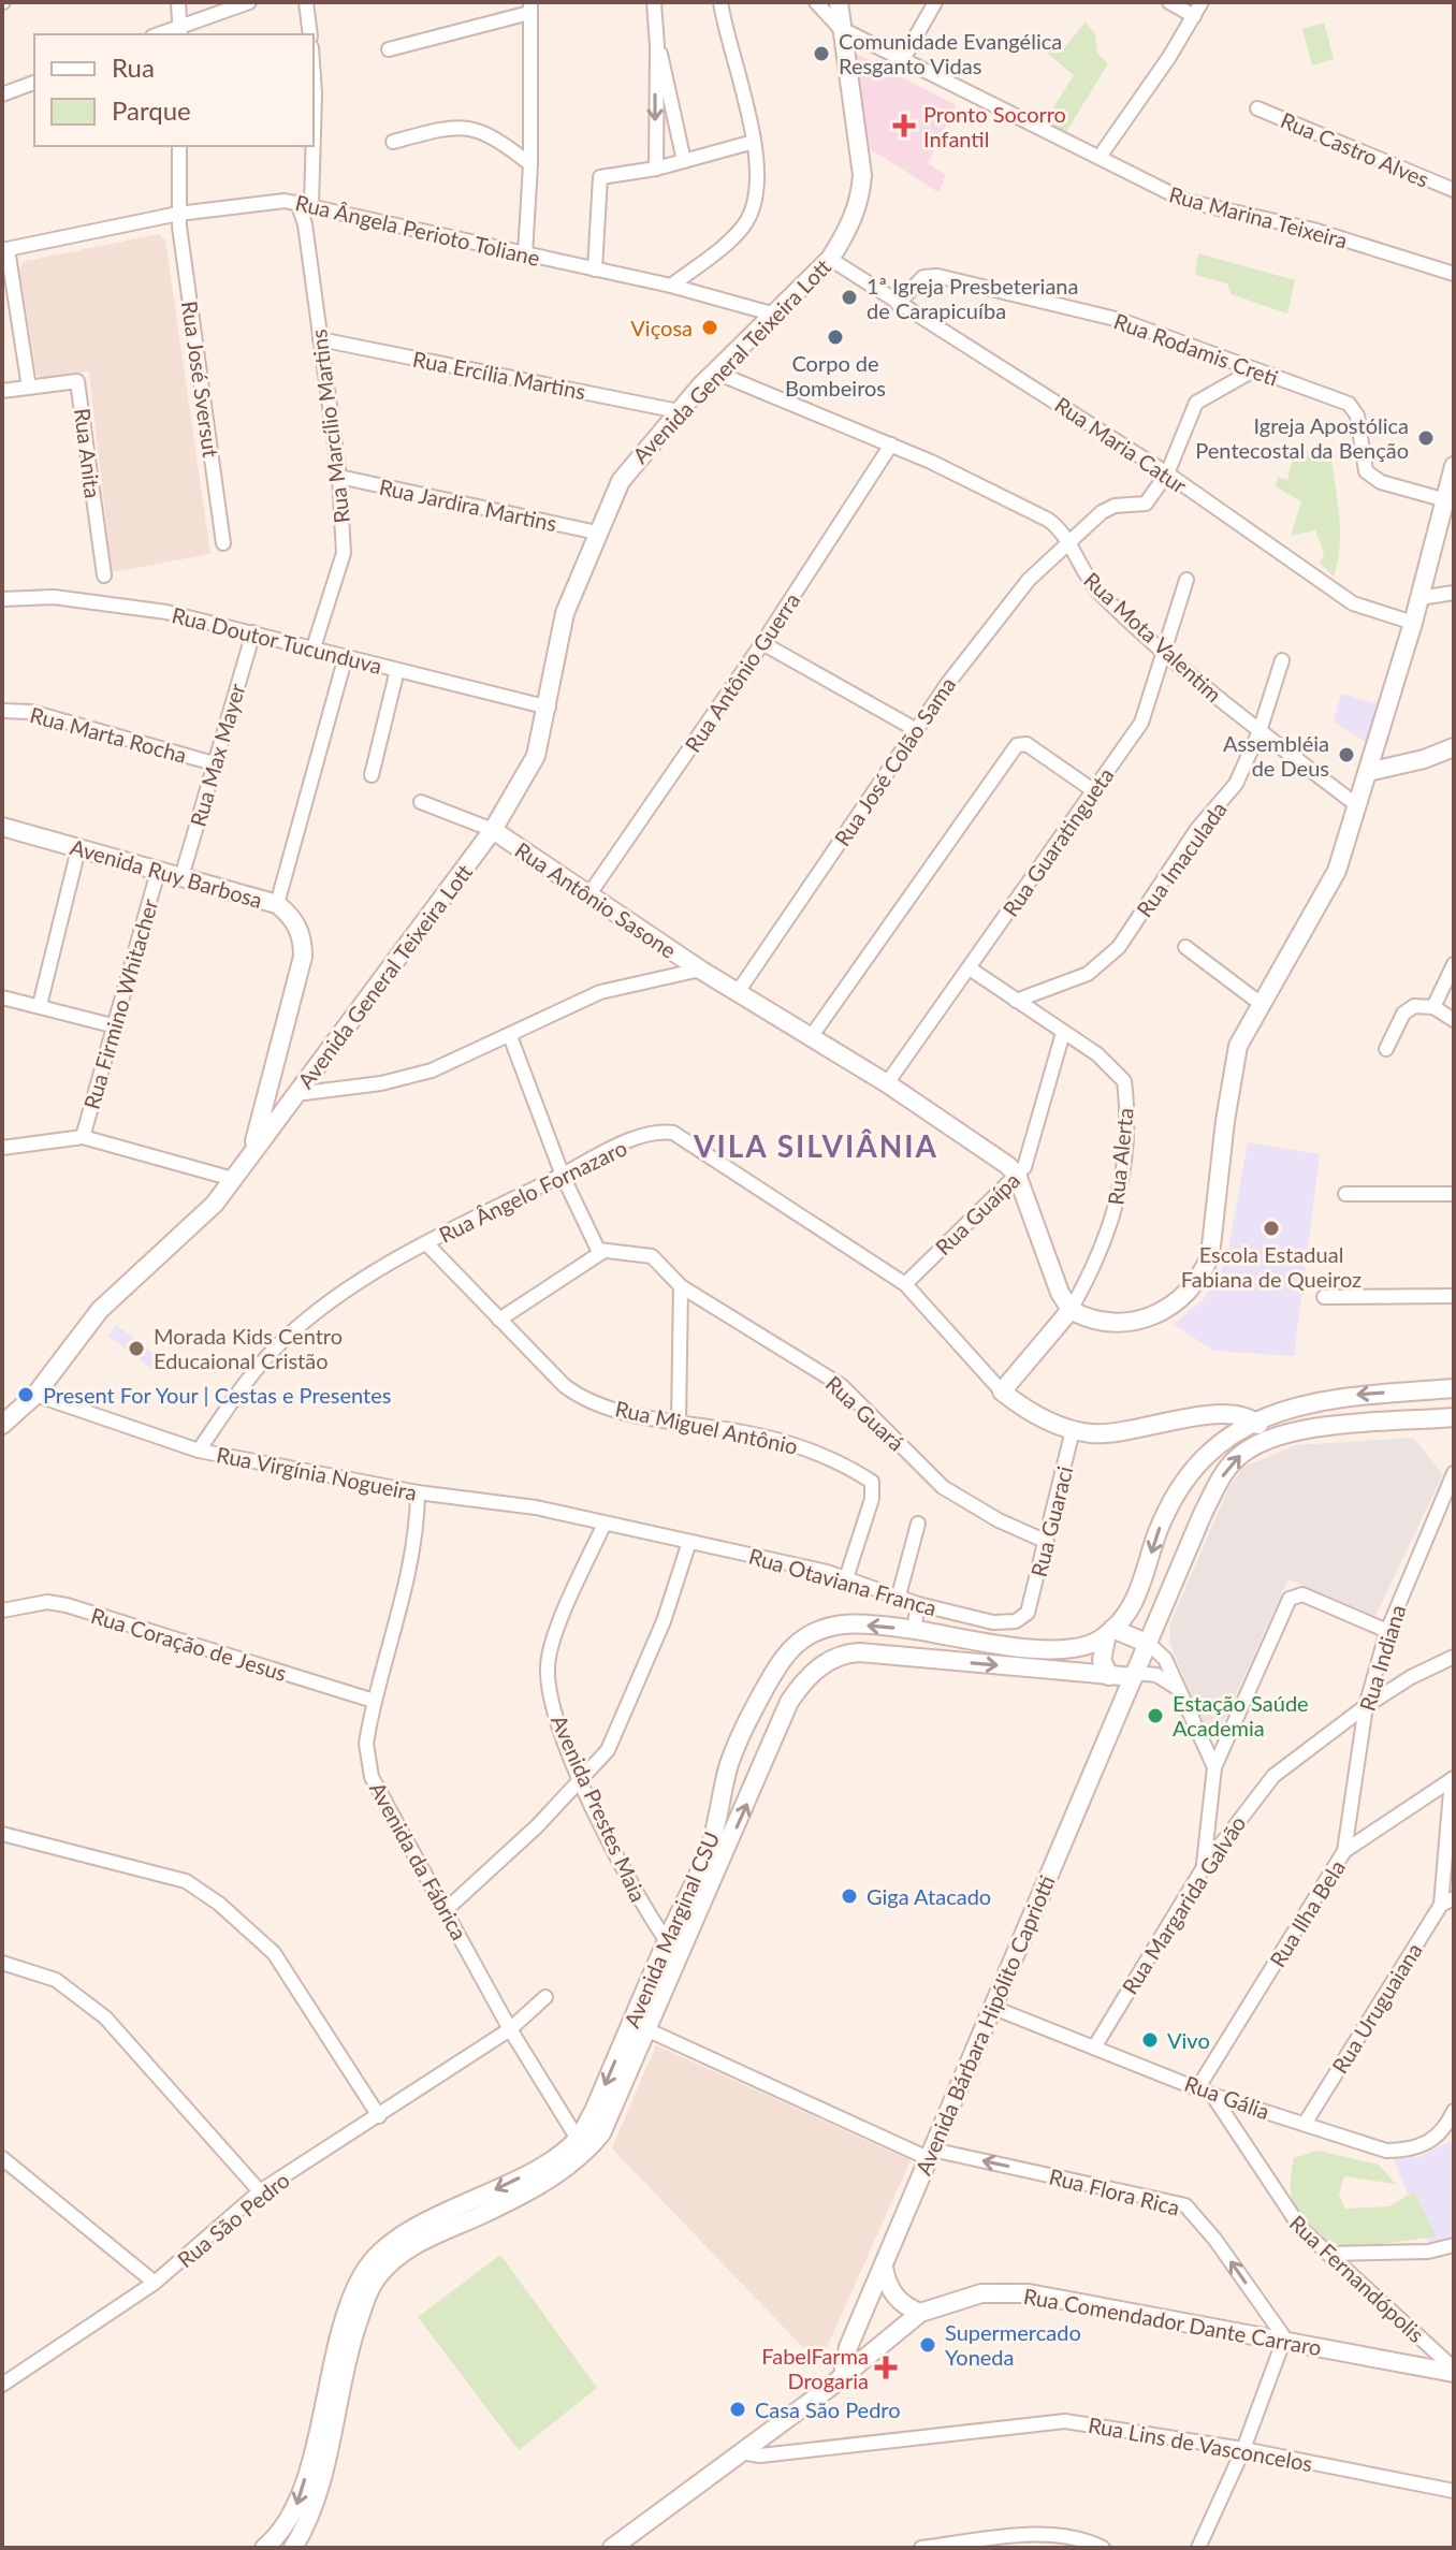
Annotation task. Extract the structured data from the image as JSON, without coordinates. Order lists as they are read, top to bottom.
{
  "streets": {
    "street": [
      "Rua Castro Alves",
      "Rua Marina Teixeira",
      "Rua Ângela Perioto Toliane",
      "Rua Rodamis Creti",
      "Avenida General Teixeira Lott",
      "Rua Ercília Martins",
      "Rua José Sversut",
      "Rua Marcílio Martins",
      "Rua Maria Catur",
      "Rua Anita",
      "Rua Jardira Martins",
      "Rua Mota Valentim",
      "Rua Doutor Tucunduva",
      "Rua Antônio Guerra",
      "Rua Marta Rocha",
      "Rua Max Mayer",
      "Rua José Colão Sama",
      "Rua Guaratingueta",
      "Rua Imaculada",
      "Avenida Ruy Barbosa",
      "Rua Antônio Sasone",
      "Rua Firmino Whitacher",
      "Rua Alerta",
      "Rua Ângelo Fornazaro",
      "Rua Guaípa",
      "Rua Guará",
      "Rua Miguel Antônio",
      "Rua Virgínia Nogueira",
      "Rua Guaraci",
      "Rua Otaviana Franca",
      "Rua Coração de Jesus",
      "Rua Indiana",
      "Avenida Prestes Maia",
      "Avenida da Fábrica",
      "Rua Margarida Galvão",
      "Rua Ilha Bela",
      "Avenida Marginal CSU",
      "Rua Uruguaiana",
      "Avenida Bárbara Hipólito Capriotti",
      "Rua Gália",
      "Rua Flora Rica",
      "Rua São Pedro",
      "Rua Fernandópolis",
      "Rua Comendador Dante Carraro",
      "Rua Lins de Vasconcelos"
    ]
  },
  "crossings": [
    ["Rua Marina Teixeira", "Avenida General Teixeira Lott"],
    ["Rua Ângela Perioto Toliane", "Avenida General Teixeira Lott"],
    ["Rua Ângela Perioto Toliane", "Rua José Sversut"],
    ["Rua Ângela Perioto Toliane", "Rua Marcílio Martins"],
    ["Rua Rodamis Creti", "Rua Maria Catur"],
    ["Rua Rodamis Creti", "Rua José Colão Sama"],
    ["Avenida General Teixeira Lott", "Rua Ercília Martins"],
    ["Avenida General Teixeira Lott", "Rua Maria Catur"],
    ["Avenida General Teixeira Lott", "Rua Jardira Martins"],
    ["Avenida General Teixeira Lott", "Rua Mota Valentim"],
    ["Avenida General Teixeira Lott", "Rua Doutor Tucunduva"],
    ["Avenida General Teixeira Lott", "Avenida Ruy Barbosa"],
    ["Avenida General Teixeira Lott", "Rua Antônio Sasone"],
    ["Rua Ercília Martins", "Rua Marcílio Martins"],
    ["Rua Marcílio Martins", "Rua Jardira Martins"],
    ["Rua Marcílio Martins", "Rua Doutor Tucunduva"],
    ["Rua Maria Catur", "Rua José Colão Sama"],
    ["Rua Mota Valentim", "Rua Antônio Guerra"],
    ["Rua Mota Valentim", "Rua José Colão Sama"],
    ["Rua Mota Valentim", "Rua Guaratingueta"],
    ["Rua Mota Valentim", "Rua Imaculada"],
    ["Rua Doutor Tucunduva", "Rua Max Mayer"],
    ["Rua Antônio Guerra", "Rua Antônio Sasone"],
    ["Rua Marta Rocha", "Rua Max Mayer"],
    ["Rua Max Mayer", "Avenida Ruy Barbosa"],
    ["Rua José Colão Sama", "Rua Antônio Sasone"],
    ["Rua Guaratingueta", "Rua Antônio Sasone"],
    ["Rua Guaratingueta", "Rua Alerta"],
    ["Rua Imaculada", "Rua Alerta"],
    ["Avenida Ruy Barbosa", "Rua Firmino Whitacher"],
    ["Rua Antônio Sasone", "Rua Guaípa"],
    ["Rua Alerta", "Rua Guaípa"],
    ["Rua Ângelo Fornazaro", "Rua Guaípa"],
    ["Rua Ângelo Fornazaro", "Rua Virgínia Nogueira"],
    ["Rua Guará", "Rua Guaraci"],
    ["Rua Miguel Antônio", "Rua Otaviana Franca"],
    ["Rua Virgínia Nogueira", "Rua Otaviana Franca"],
    ["Rua Virgínia Nogueira", "Avenida Prestes Maia"],
    ["Rua Virgínia Nogueira", "Avenida da Fábrica"],
    ["Rua Guaraci", "Rua Otaviana Franca"],
    ["Rua Otaviana Franca", "Avenida Prestes Maia"],
    ["Rua Coração de Jesus", "Avenida da Fábrica"],
    ["Rua Indiana", "Rua Margarida Galvão"],
    ["Rua Indiana", "Rua Ilha Bela"],
    ["Avenida Prestes Maia", "Avenida Marginal CSU"],
    ["Avenida da Fábrica", "Avenida Marginal CSU"],
    ["Avenida da Fábrica", "Rua São Pedro"],
    ["Rua Margarida Galvão", "Rua Gália"],
    ["Rua Ilha Bela", "Rua Gália"],
    ["Avenida Marginal CSU", "Avenida Bárbara Hipólito Capriotti"],
    ["Avenida Marginal CSU", "Rua Flora Rica"],
    ["Rua Uruguaiana", "Rua Gália"],
    ["Avenida Bárbara Hipólito Capriotti", "Rua Gália"],
    ["Avenida Bárbara Hipólito Capriotti", "Rua Flora Rica"],
    ["Avenida Bárbara Hipólito Capriotti", "Rua Comendador Dante Carraro"],
    ["Rua Gália", "Rua Fernandópolis"],
    ["Rua Flora Rica", "Rua Comendador Dante Carraro"],
    ["Rua Fernandópolis", "Rua Comendador Dante Carraro"],
    ["Rua Comendador Dante Carraro", "Rua Lins de Vasconcelos"]
  ],
  "one_way": ["Rua Flora Rica"],
  "districts": ["VILA SILVIÂNIA"],
  "places": {
    "other": [
      "Comunidade Evangélica Resganto Vidas",
      "1ª Igreja Presbeteriana de Carapicuíba",
      "Viçosa",
      "Corpo de Bombeiros",
      "Igreja Apostólica Pentecostal da Benção",
      "Assembléia de Deus",
      "Escola Estadual Fabiana de Queiroz",
      "Morada Kids Centro Educaional Cristão",
      "Present For Your | Cestas e Presentes",
      "Estação Saúde Academia",
      "Giga Atacado",
      "Vivo",
      "Supermercado Yoneda",
      "Casa São Pedro"
    ],
    "health": ["Pronto Socorro Infantil", "FabelFarma Drogaria"]
  },
  "legend": ["Rua", "Parque"]
}
